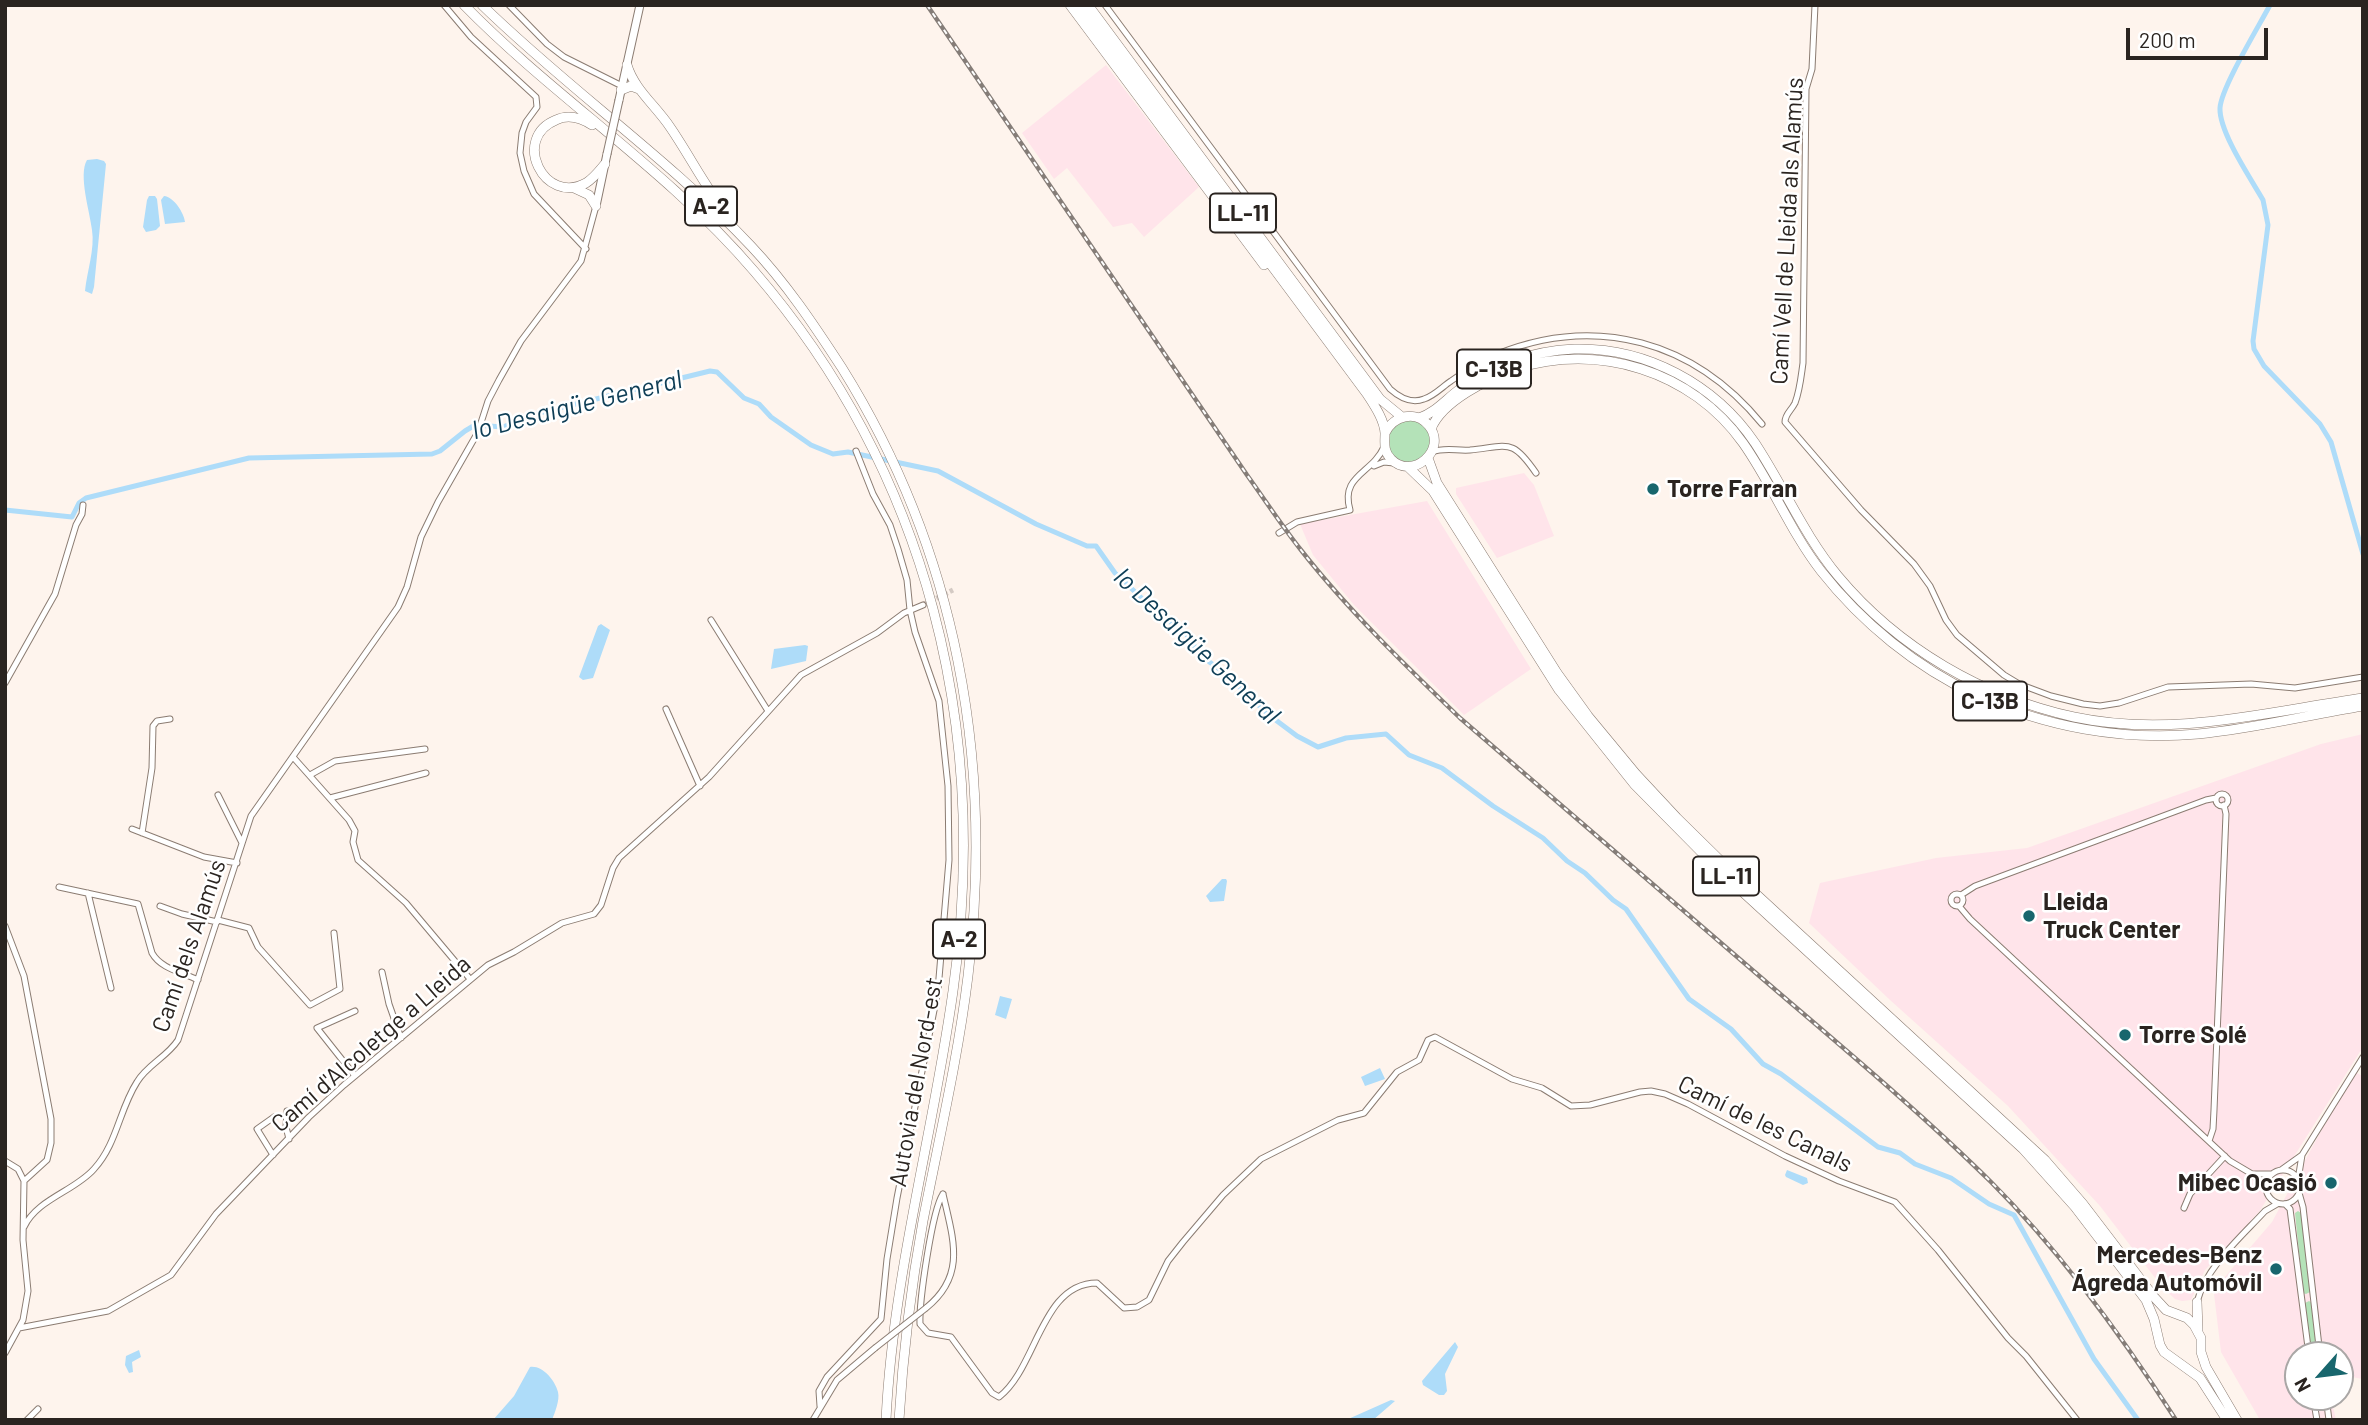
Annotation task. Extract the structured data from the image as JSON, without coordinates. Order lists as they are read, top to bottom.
{
  "streets": {
    "highway": [
      "A-2",
      "LL-11",
      "C-13B",
      "Autovia del Nord-est"
    ],
    "street": [
      "Camí Vell de Lleida als Alamús",
      "Camí dels Alamús",
      "Camí d'Alcoletge a Lleida",
      "Camí de les Canals"
    ]
  },
  "crossings": [
    ["A-2", "Camí dels Alamús"],
    ["A-2", "Autovia del Nord-est"],
    ["LL-11", "C-13B"]
  ],
  "water": ["lo Desaigüe General"],
  "places": [
    "Torre Farran",
    "Lleida Truck Center",
    "Torre Solé",
    "Mibec Ocasió",
    "Mercedes-Benz Ágreda Automóvil"
  ],
  "scale_bar": "200 m",
  "north": "bottom left"
}
